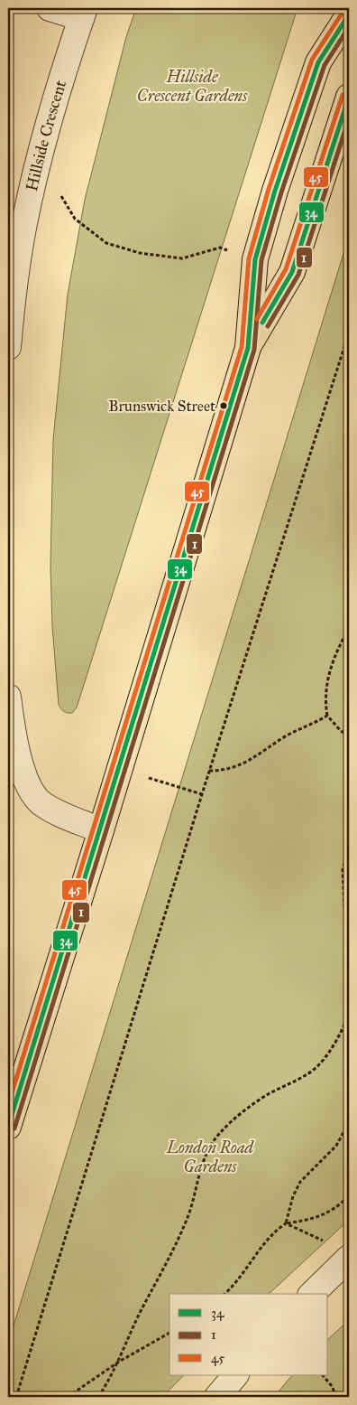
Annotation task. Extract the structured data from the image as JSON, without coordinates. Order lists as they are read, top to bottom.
{
  "streets": {
    "street": ["Hillside Crescent"]
  },
  "parks": ["Hillside Crescent Gardens", "London Road Gardens"],
  "places": ["Brunswick Street"],
  "lines": ["transit line 45", "transit line 34", "transit line 1"],
  "legend": ["34", "1", "45"]
}
